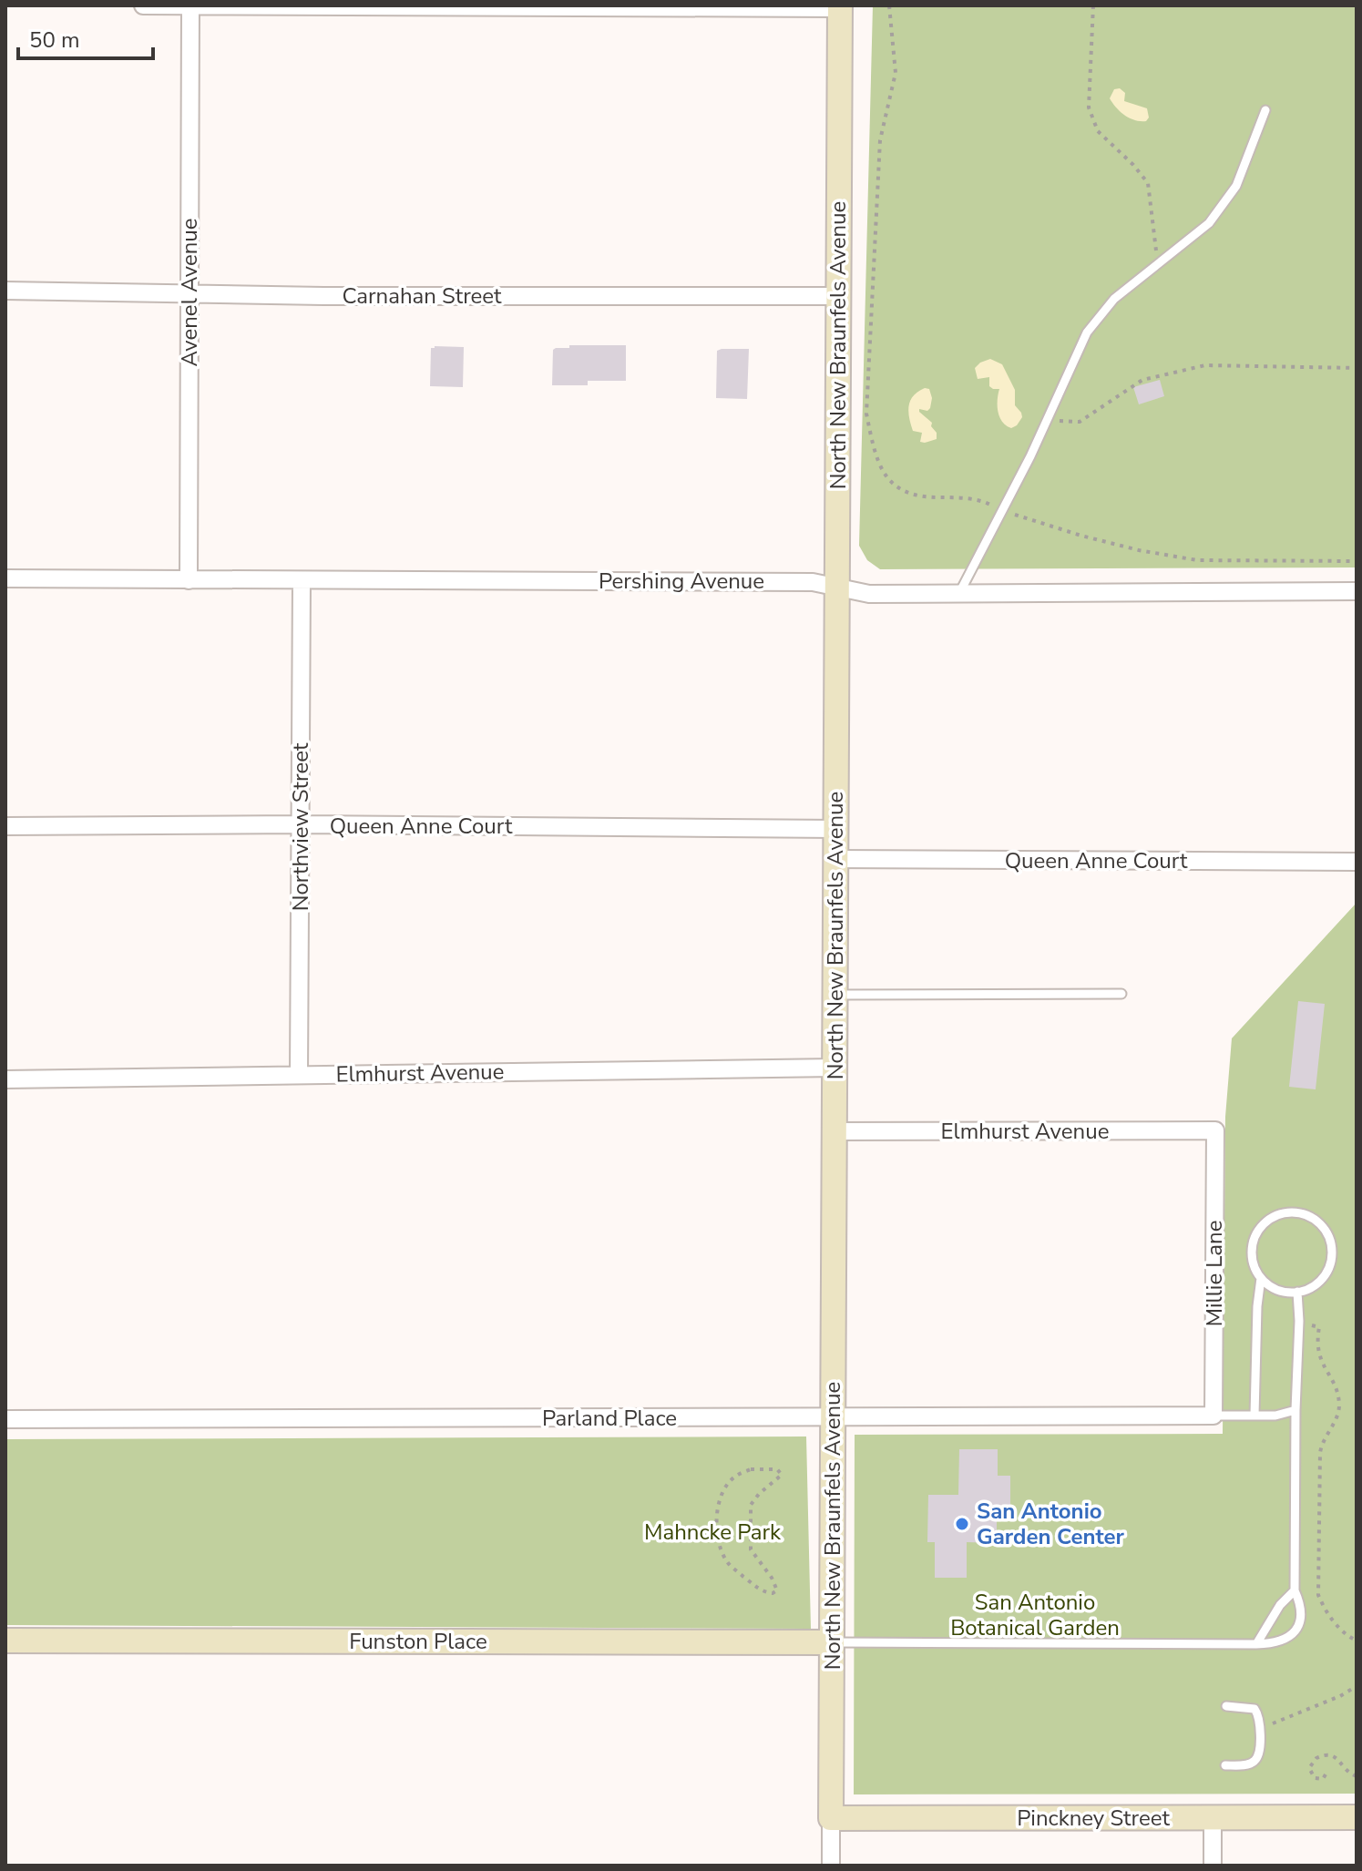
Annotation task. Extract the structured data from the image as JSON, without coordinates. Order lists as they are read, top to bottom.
{
  "streets": {
    "street": [
      "Avenel Avenue",
      "Carnahan Street",
      "North New Braunfels Avenue",
      "Pershing Avenue",
      "Queen Anne Court",
      "Northview Street",
      "Elmhurst Avenue",
      "Millie Lane",
      "Parland Place",
      "Funston Place",
      "Pinckney Street"
    ]
  },
  "crossings": [
    ["Avenel Avenue", "Carnahan Street"],
    ["Avenel Avenue", "Pershing Avenue"],
    ["Carnahan Street", "North New Braunfels Avenue"],
    ["North New Braunfels Avenue", "Pershing Avenue"],
    ["North New Braunfels Avenue", "Queen Anne Court"],
    ["North New Braunfels Avenue", "Elmhurst Avenue"],
    ["North New Braunfels Avenue", "Parland Place"],
    ["North New Braunfels Avenue", "Funston Place"],
    ["North New Braunfels Avenue", "Pinckney Street"],
    ["Pershing Avenue", "Northview Street"],
    ["Queen Anne Court", "Northview Street"],
    ["Northview Street", "Elmhurst Avenue"],
    ["Elmhurst Avenue", "Millie Lane"],
    ["Millie Lane", "Parland Place"]
  ],
  "parks": ["Mahncke Park", "San Antonio Botanical Garden"],
  "places": ["San Antonio Garden Center"],
  "scale_bar": "50 m"
}
